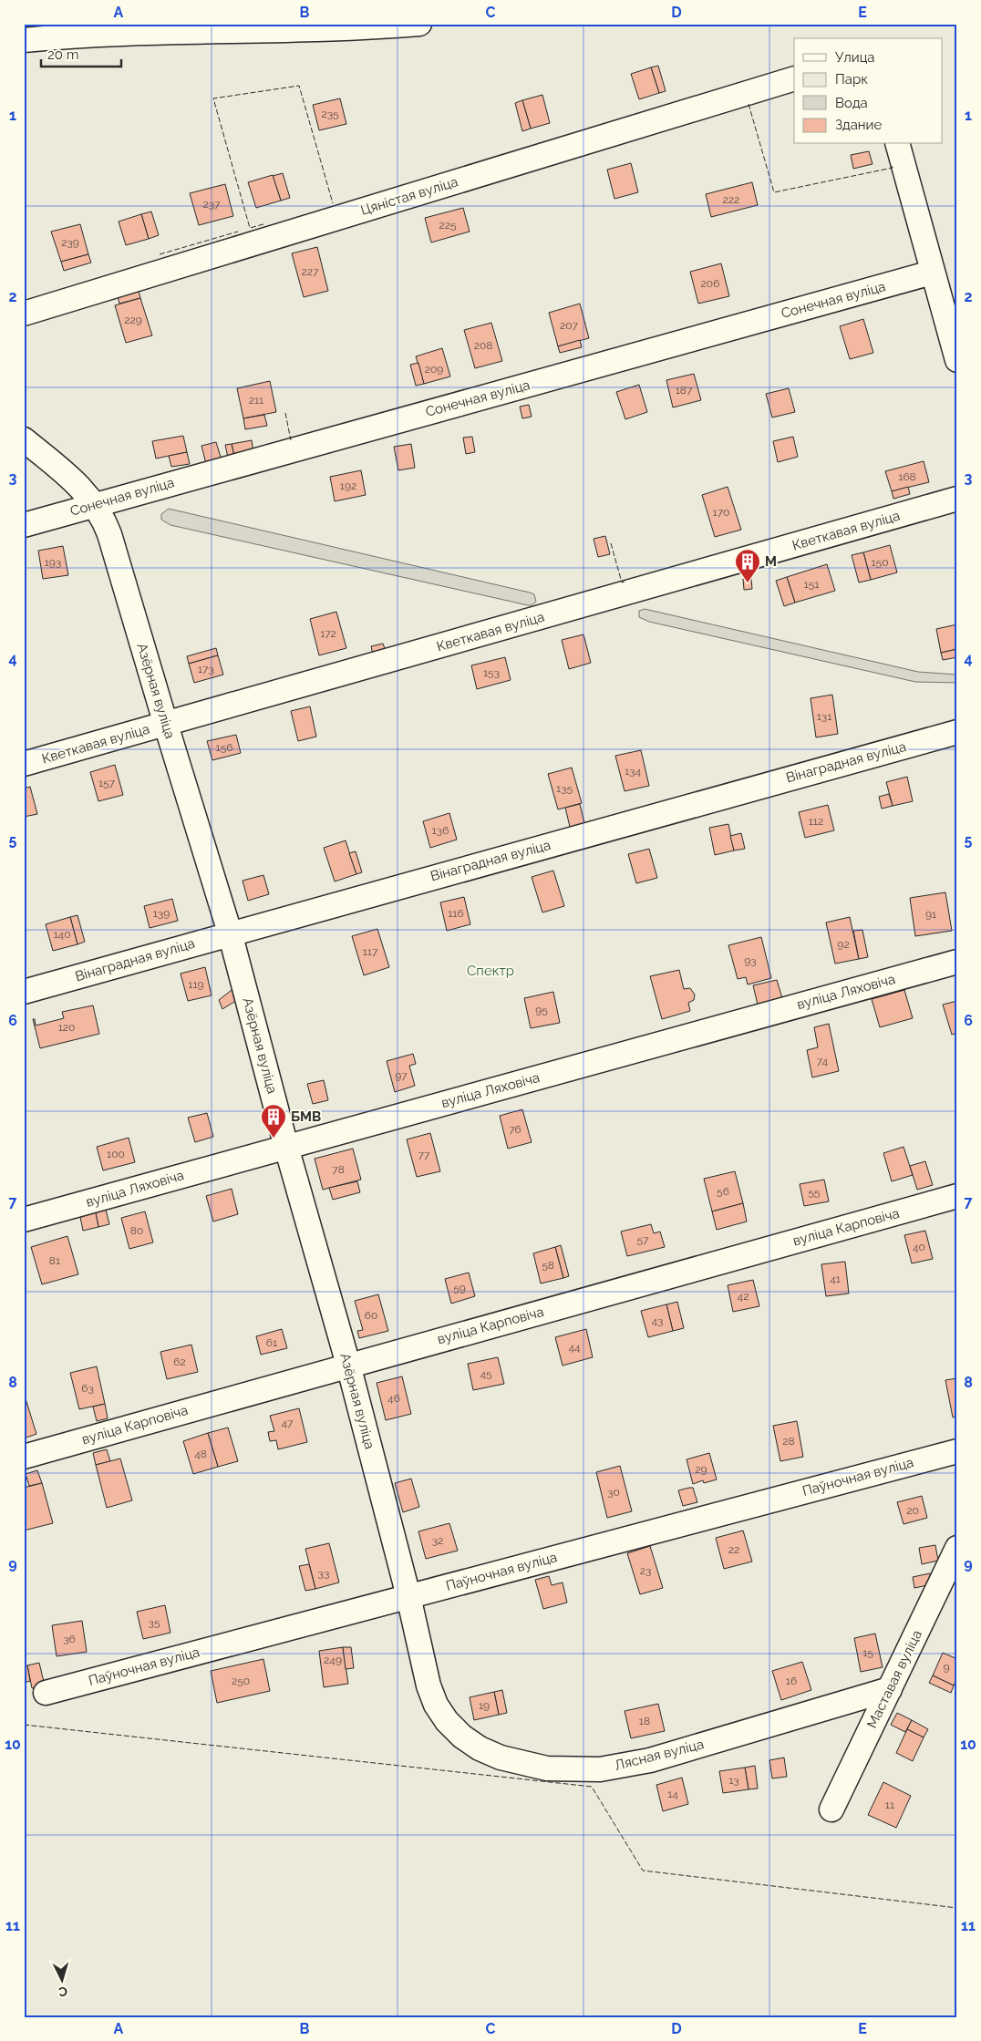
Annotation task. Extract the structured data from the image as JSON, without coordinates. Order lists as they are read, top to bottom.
{
  "streets": {
    "street": [
      "Цяністая вуліца",
      "Сонечная вуліца",
      "Кветкавая вуліца",
      "Азёрная вуліца",
      "Вінаградная вуліца",
      "вуліца Ляховіча",
      "вуліца Карповіча",
      "Паўночная вуліца",
      "Маставая вуліца",
      "Лясная вуліца"
    ]
  },
  "crossings": [
    ["Сонечная вуліца", "Азёрная вуліца"],
    ["Кветкавая вуліца", "Азёрная вуліца"],
    ["Азёрная вуліца", "Вінаградная вуліца"],
    ["Азёрная вуліца", "вуліца Ляховіча"],
    ["Азёрная вуліца", "вуліца Карповіча"],
    ["Азёрная вуліца", "Паўночная вуліца"],
    ["Азёрная вуліца", "Лясная вуліца"],
    ["Маставая вуліца", "Лясная вуліца"]
  ],
  "parks": ["Спектр"],
  "places": {
    "building": ["М", "БМВ"]
  },
  "house_numbers": [
    "235",
    "222",
    "237",
    "225",
    "239",
    "227",
    "206",
    "229",
    "207",
    "208",
    "209",
    "187",
    "211",
    "168",
    "192",
    "170",
    "193",
    "150",
    "151",
    "172",
    "173",
    "153",
    "131",
    "156",
    "134",
    "157",
    "135",
    "112",
    "136",
    "139",
    "116",
    "91",
    "140",
    "92",
    "117",
    "93",
    "119",
    "95",
    "120",
    "74",
    "97",
    "76",
    "100",
    "77",
    "78",
    "56",
    "55",
    "80",
    "57",
    "40",
    "81",
    "58",
    "41",
    "59",
    "42",
    "60",
    "43",
    "61",
    "44",
    "62",
    "45",
    "63",
    "46",
    "47",
    "28",
    "48",
    "29",
    "30",
    "20",
    "32",
    "22",
    "23",
    "33",
    "35",
    "36",
    "15",
    "249",
    "9",
    "250",
    "16",
    "19",
    "18",
    "13",
    "14",
    "11"
  ],
  "legend": [
    "Улица",
    "Парк",
    "Вода",
    "Здание"
  ],
  "scale_bar": "20 m",
  "north": "bottom",
  "grid": {
    "columns": [
      "A",
      "B",
      "C",
      "D",
      "E"
    ],
    "rows": [
      "1",
      "2",
      "3",
      "4",
      "5",
      "6",
      "7",
      "8",
      "9",
      "10",
      "11"
    ]
  }
}
